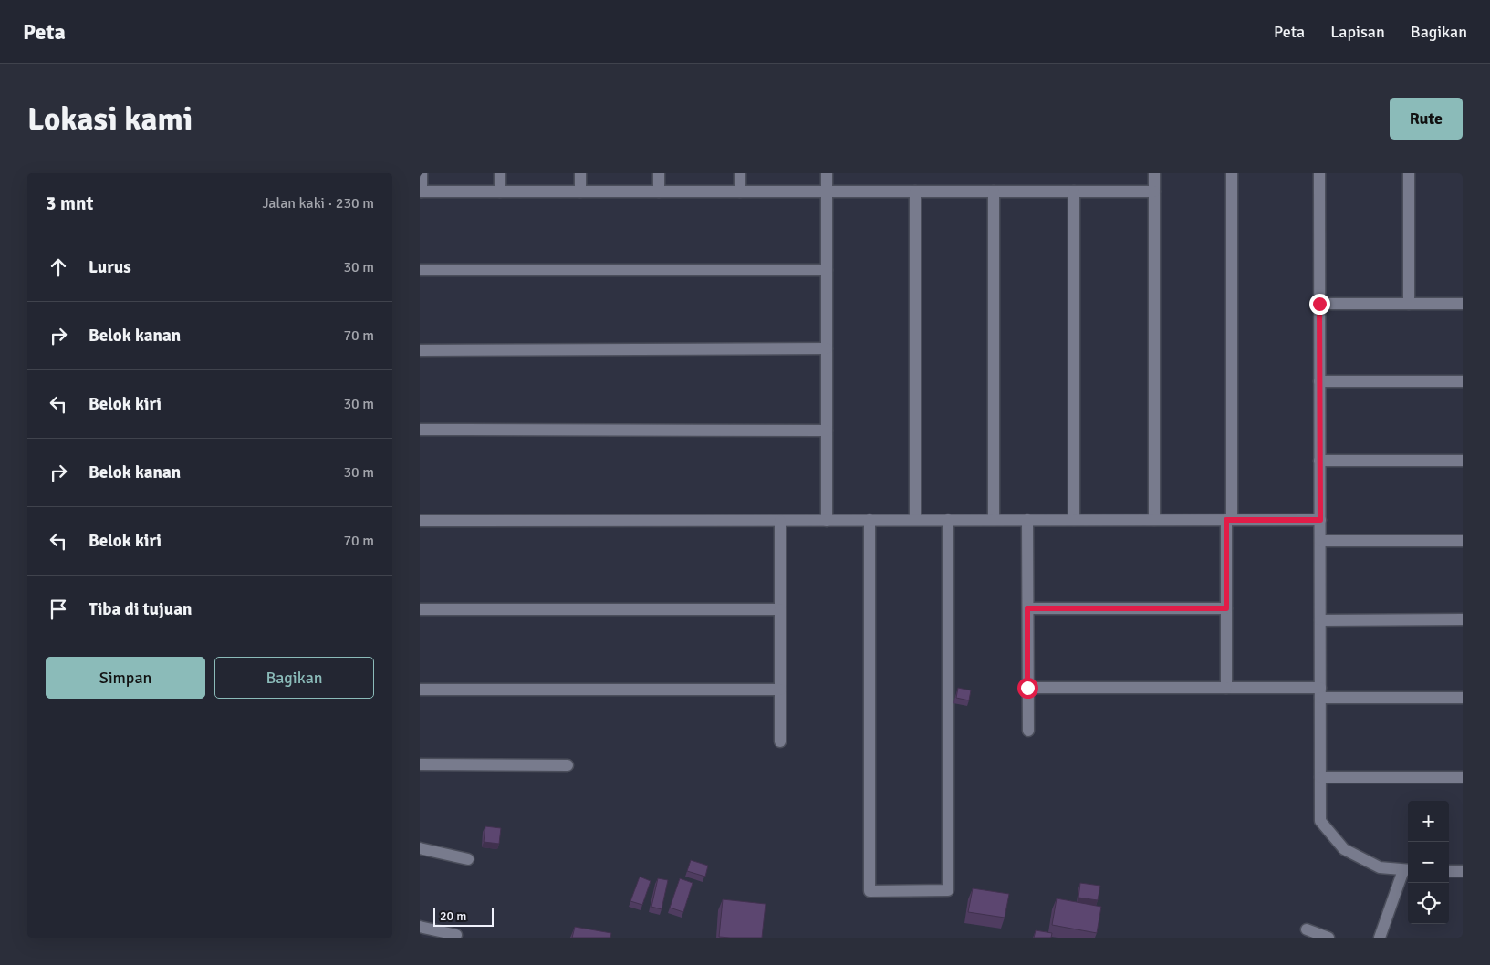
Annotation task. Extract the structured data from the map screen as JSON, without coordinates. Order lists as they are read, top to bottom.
{
  "scale_bar": "20 m",
  "page": {
    "header": "Peta",
    "nav": ["Peta", "Lapisan", "Bagikan"],
    "buttons": [
      "Rute",
      ["Simpan", "Bagikan"]
    ],
    "title": "Lokasi kami",
    "heading": ["3 mnt", "Jalan kaki · 230 m"],
    "list": [
      ["Lurus", "30 m"],
      ["Belok kanan", "70 m"],
      ["Belok kiri", "30 m"],
      ["Belok kanan", "30 m"],
      ["Belok kiri", "70 m"],
      "Tiba di tujuan"
    ],
    "map_buttons": ["+", "−"],
    "scale": "20 m"
  }
}
